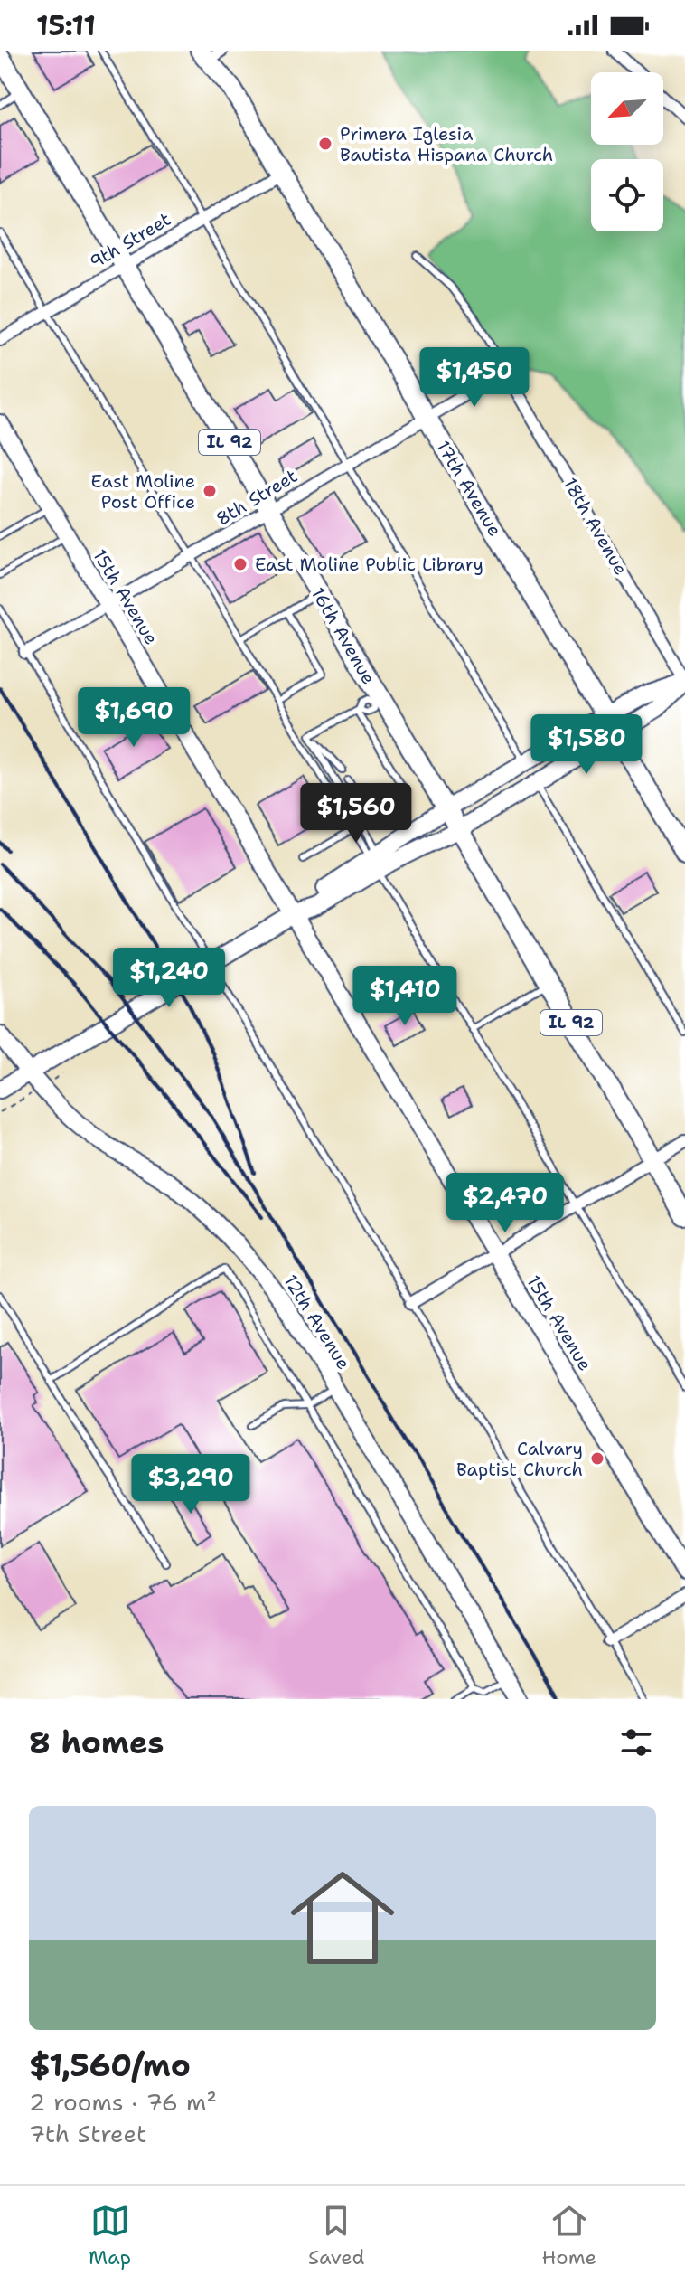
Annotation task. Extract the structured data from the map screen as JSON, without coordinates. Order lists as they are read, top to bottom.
{
  "streets": {
    "main road": ["IL 92", "17th Avenue", "16th Avenue"],
    "street": [
      "9th Street",
      "8th Street",
      "18th Avenue",
      "15th Avenue",
      "12th Avenue"
    ]
  },
  "crossings": [
    ["9th Street", "17th Avenue"],
    ["9th Street", "16th Avenue"],
    ["17th Avenue", "8th Street"],
    ["8th Street", "18th Avenue"],
    ["8th Street", "15th Avenue"],
    ["8th Street", "16th Avenue"]
  ],
  "places": [
    "Primera Iglesia Bautista Hispana Church",
    "East Moline Post Office",
    "East Moline Public Library",
    "Calvary Baptist Church"
  ],
  "north": "bottom left",
  "page": {
    "status": "15:11",
    "price": [
      "$1,450",
      "$1,690",
      "$1,580",
      "$1,560",
      "$1,240",
      "$1,410",
      "$2,470",
      "$3,290"
    ],
    "heading": "8 homes",
    "list": [
      {
        "name": "$1,560/mo",
        "note": "2 rooms · 76 m² · 7th Street"
      }
    ],
    "tabs": ["Map", "Saved", "Home"]
  }
}
